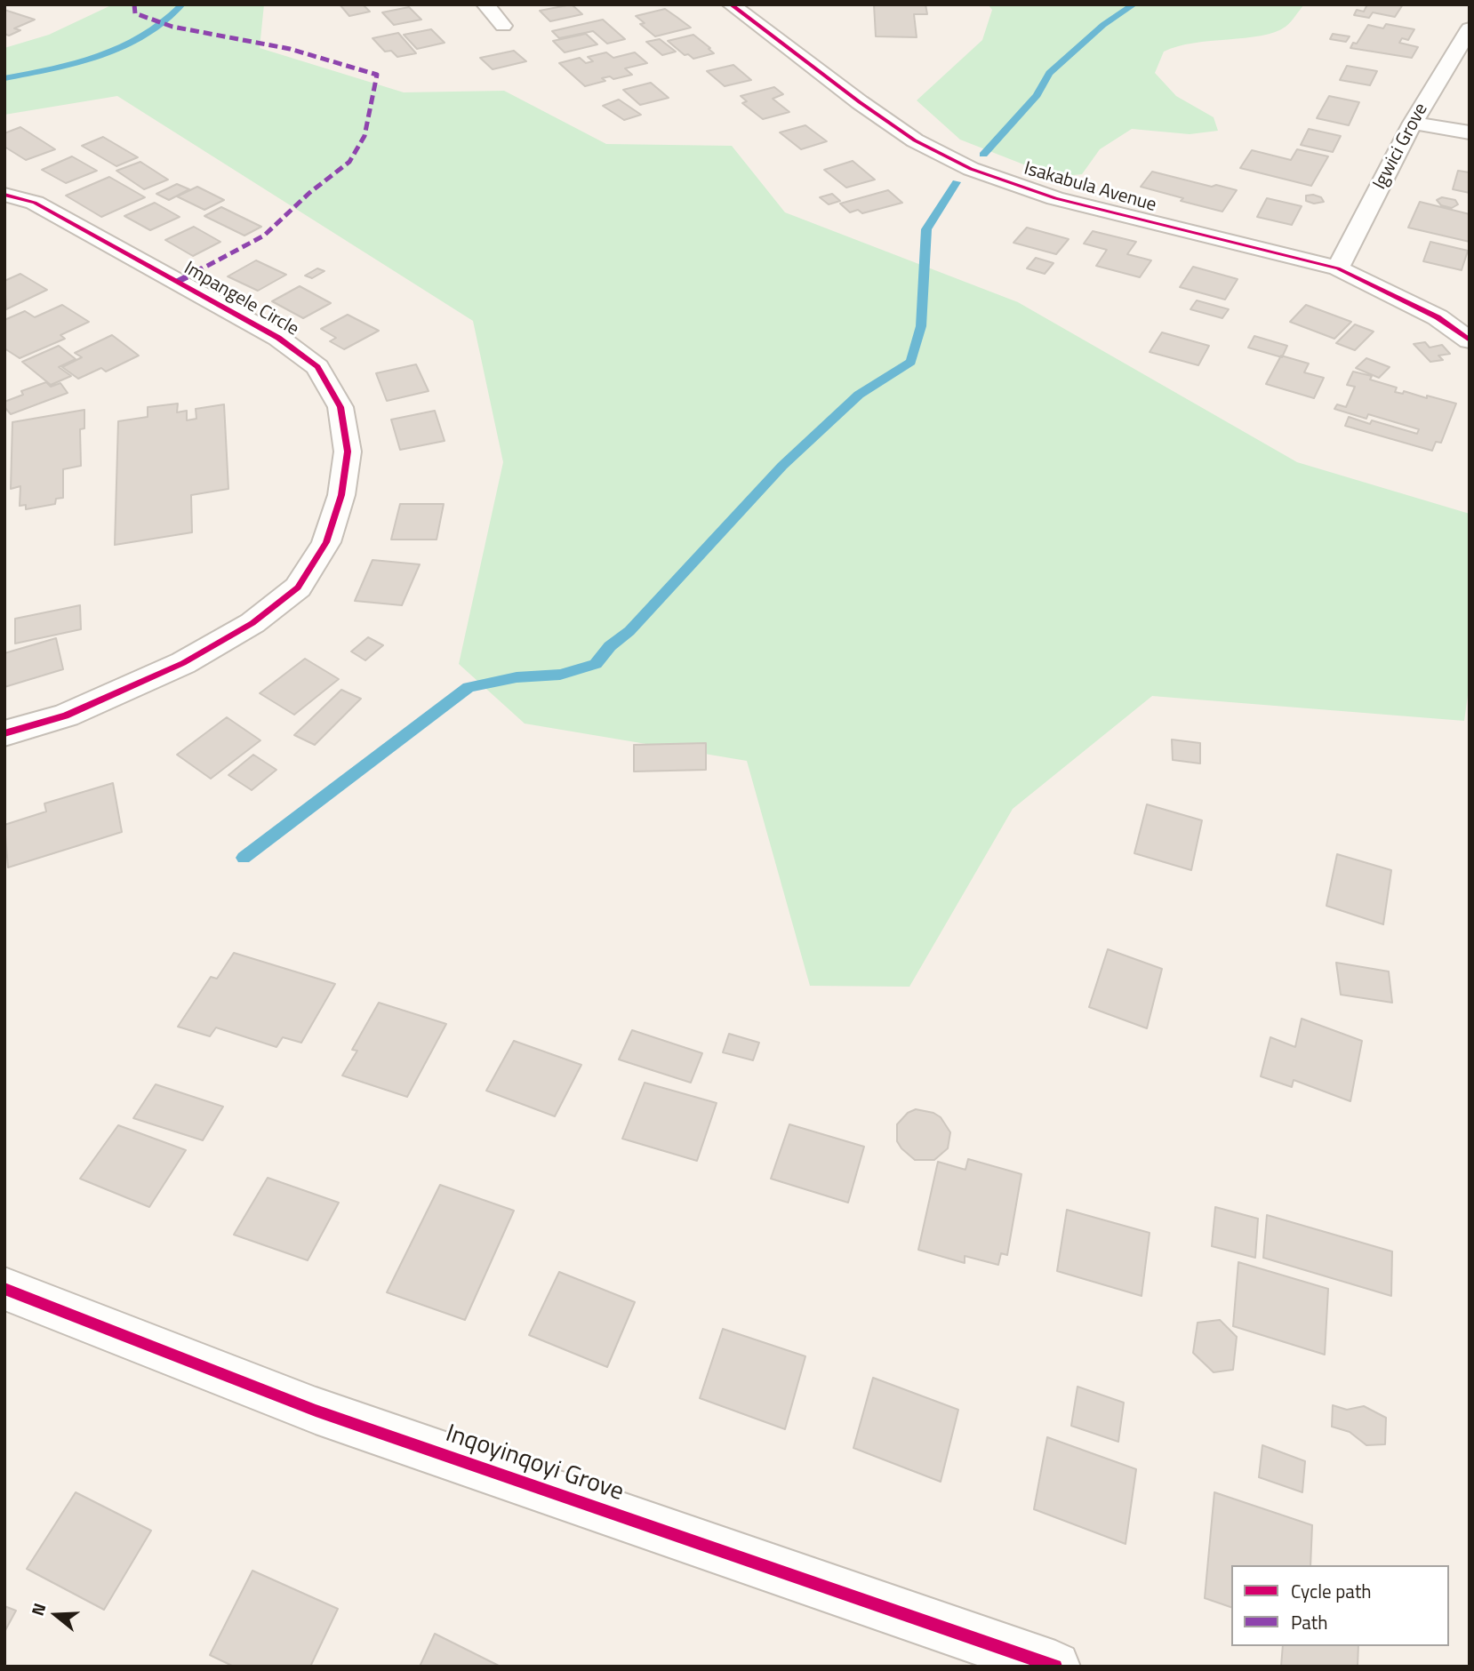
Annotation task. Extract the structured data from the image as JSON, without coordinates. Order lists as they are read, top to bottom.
{
  "streets": {
    "street": [
      "Igwici Grove",
      "Isakabula Avenue",
      "Impangele Circle",
      "Inqoyinqoyi Grove"
    ]
  },
  "crossings": [
    ["Igwici Grove", "Isakabula Avenue"]
  ],
  "legend": ["Cycle path", "Path"],
  "north": "left"
}
